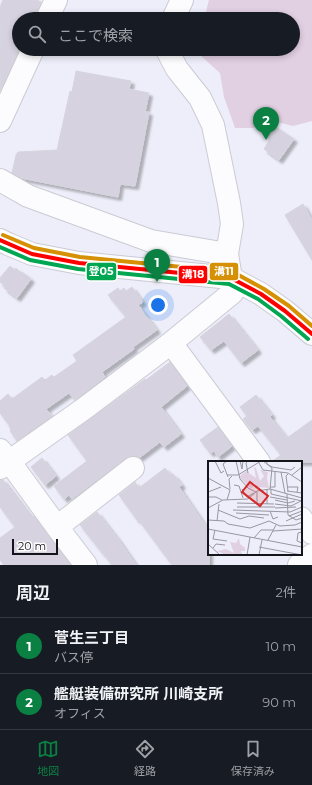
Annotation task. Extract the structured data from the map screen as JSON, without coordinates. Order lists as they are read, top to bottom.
{
  "lines": ["transit line 溝11", "transit line 溝18", "transit line 登05"],
  "scale_bar": "20 m",
  "page": {
    "search": "ここで検索",
    "pins": ["2", "1"],
    "scale": "20 m",
    "heading": ["周辺", "2件"],
    "list": [
      {
        "mark": "1",
        "name": "菅生三丁目",
        "note": "バス停",
        "value": "10 m"
      },
      {
        "mark": "2",
        "name": "艦艇装備研究所 川崎支所",
        "note": "オフィス",
        "value": "90 m"
      }
    ],
    "nav": ["地図", "経路", "保存済み"]
  }
}
